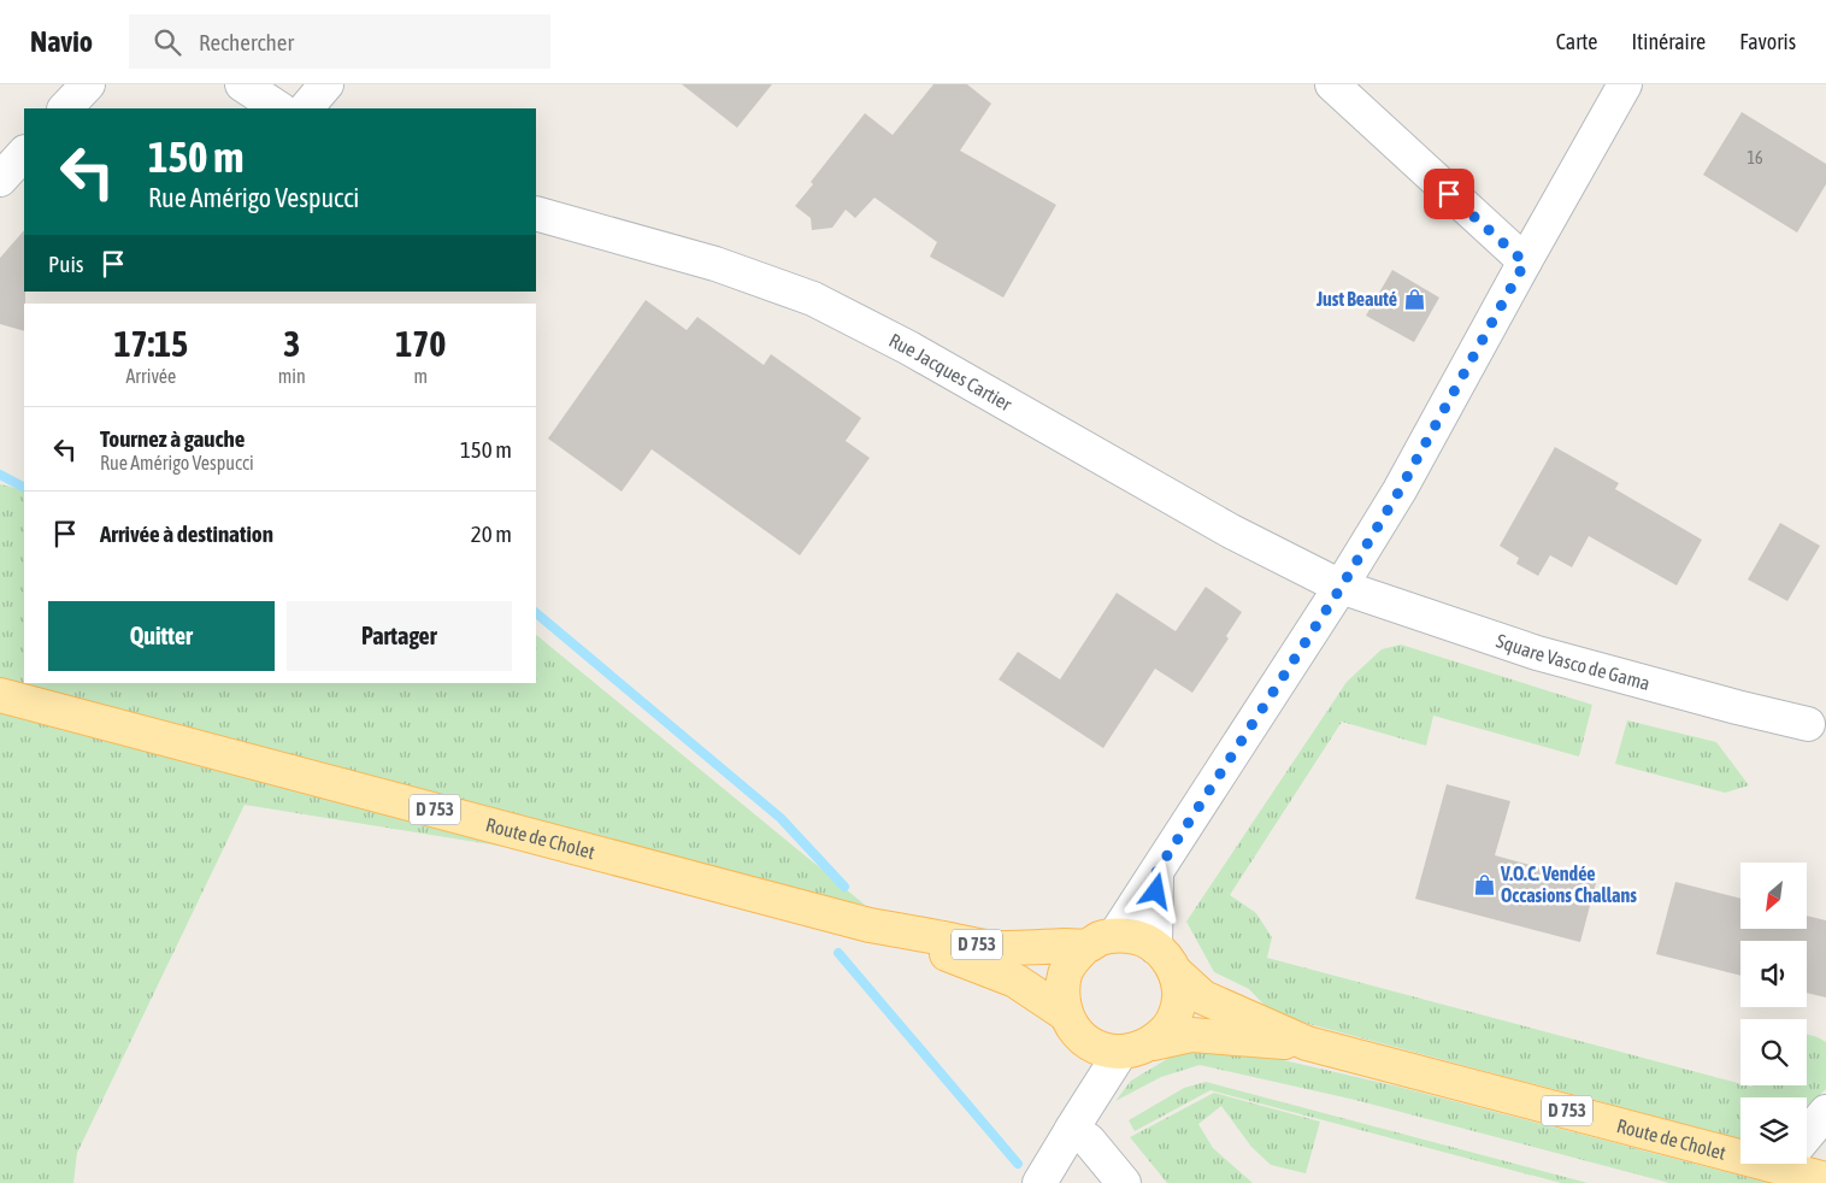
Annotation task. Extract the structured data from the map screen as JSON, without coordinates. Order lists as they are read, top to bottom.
{
  "streets": {
    "main road": ["D 753", "Route de Cholet"],
    "street": ["Rue Jacques Cartier", "Square Vasco de Gama"]
  },
  "crossings": [
    ["Rue Jacques Cartier", "Square Vasco de Gama"]
  ],
  "places": {
    "shop": ["Just Beauté", "V.O.C. Vendée Occasions Challans"]
  },
  "house_numbers": ["16"],
  "north": "bottom left",
  "page": {
    "header": "Navio",
    "search": "Rechercher",
    "nav": ["Carte", "Itinéraire", "Favoris"],
    "turn": ["150 m", "Rue Amérigo Vespucci"],
    "then": "Puis",
    "eta": [
      "17:15",
      "Arrivée",
      "3",
      "min",
      "170",
      "m"
    ],
    "list": [
      {
        "name": "Tournez à gauche",
        "note": "Rue Amérigo Vespucci",
        "value": "150 m"
      },
      {
        "name": "Arrivée à destination",
        "value": "20 m"
      }
    ],
    "buttons": ["Quitter", "Partager"]
  }
}
